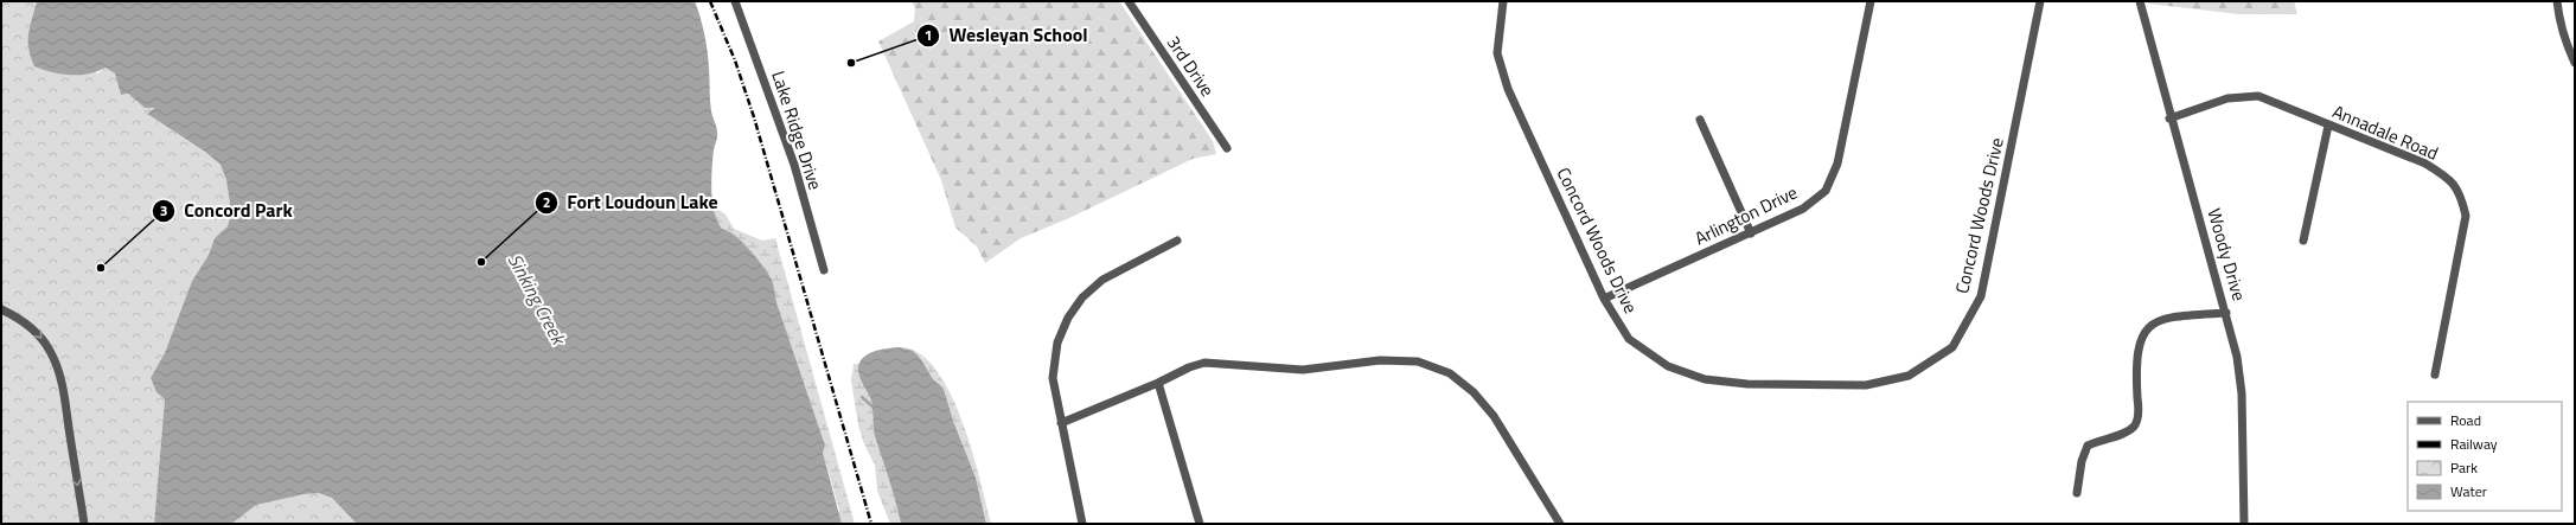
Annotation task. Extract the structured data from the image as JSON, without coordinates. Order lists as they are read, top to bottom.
{
  "streets": {
    "street": [
      "3rd Drive",
      "Lake Ridge Drive",
      "Annadale Road",
      "Arlington Drive",
      "Concord Woods Drive",
      "Woody Drive"
    ]
  },
  "crossings": [
    ["Annadale Road", "Woody Drive"],
    ["Arlington Drive", "Concord Woods Drive"]
  ],
  "water": ["Sinking Creek"],
  "places": ["Wesleyan School", "Fort Loudoun Lake", "Concord Park"],
  "legend": [
    "Road",
    "Railway",
    "Park",
    "Water"
  ]
}
